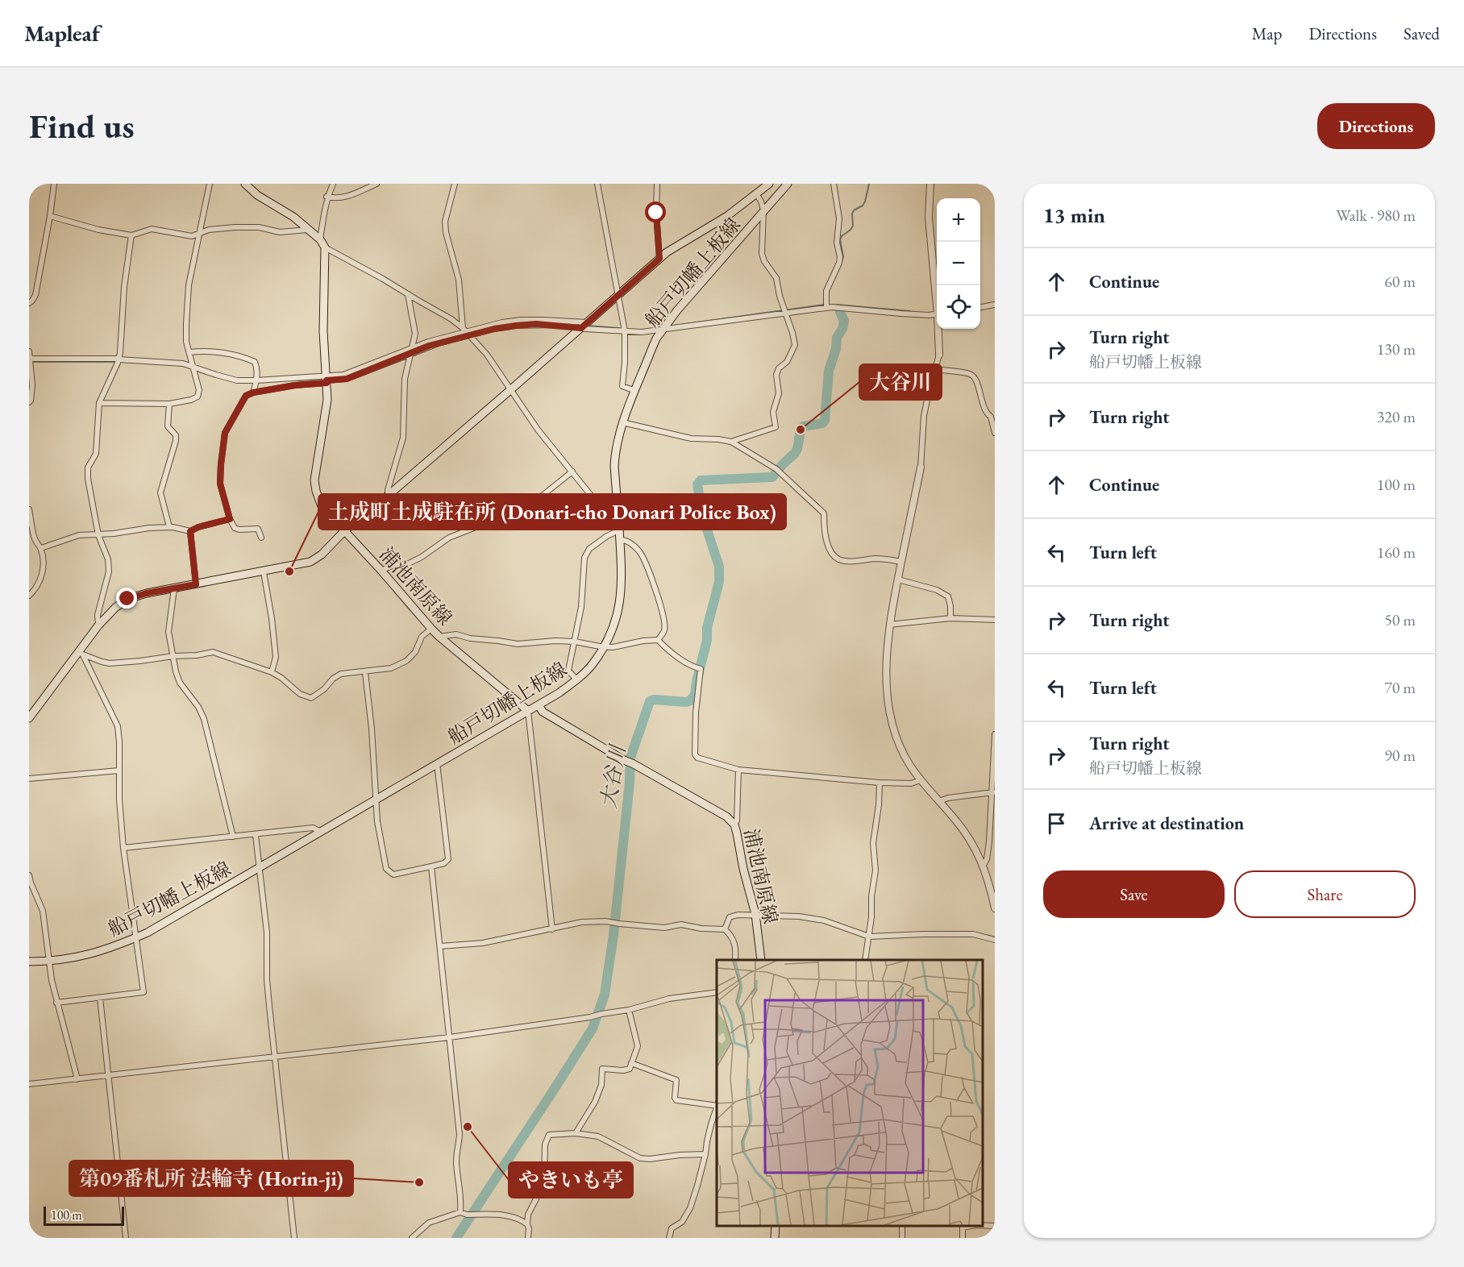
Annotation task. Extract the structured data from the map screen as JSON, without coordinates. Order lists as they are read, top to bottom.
{
  "streets": {
    "main road": ["船戸切幡上板線", "浦池南原線"]
  },
  "crossings": [
    ["船戸切幡上板線", "浦池南原線"]
  ],
  "water": ["大谷川"],
  "places": [
    "大谷川",
    "土成町土成駐在所 (Donari-cho Donari Police Box)",
    "やきいも亭",
    "第09番札所 法輪寺 (Horin-ji)"
  ],
  "scale_bar": "100 m",
  "page": {
    "header": "Mapleaf",
    "nav": ["Map", "Directions", "Saved"],
    "buttons": [
      "Directions",
      ["Save", "Share"]
    ],
    "title": "Find us",
    "heading": ["13 min", "Walk · 980 m"],
    "map_buttons": ["+", "−"],
    "list": [
      ["Continue", "60 m"],
      ["Turn right", "船戸切幡上板線", "130 m"],
      ["Turn right", "320 m"],
      ["Continue", "100 m"],
      ["Turn left", "160 m"],
      ["Turn right", "50 m"],
      ["Turn left", "70 m"],
      ["Turn right", "船戸切幡上板線", "90 m"],
      "Arrive at destination"
    ],
    "scale": "100 m"
  }
}
